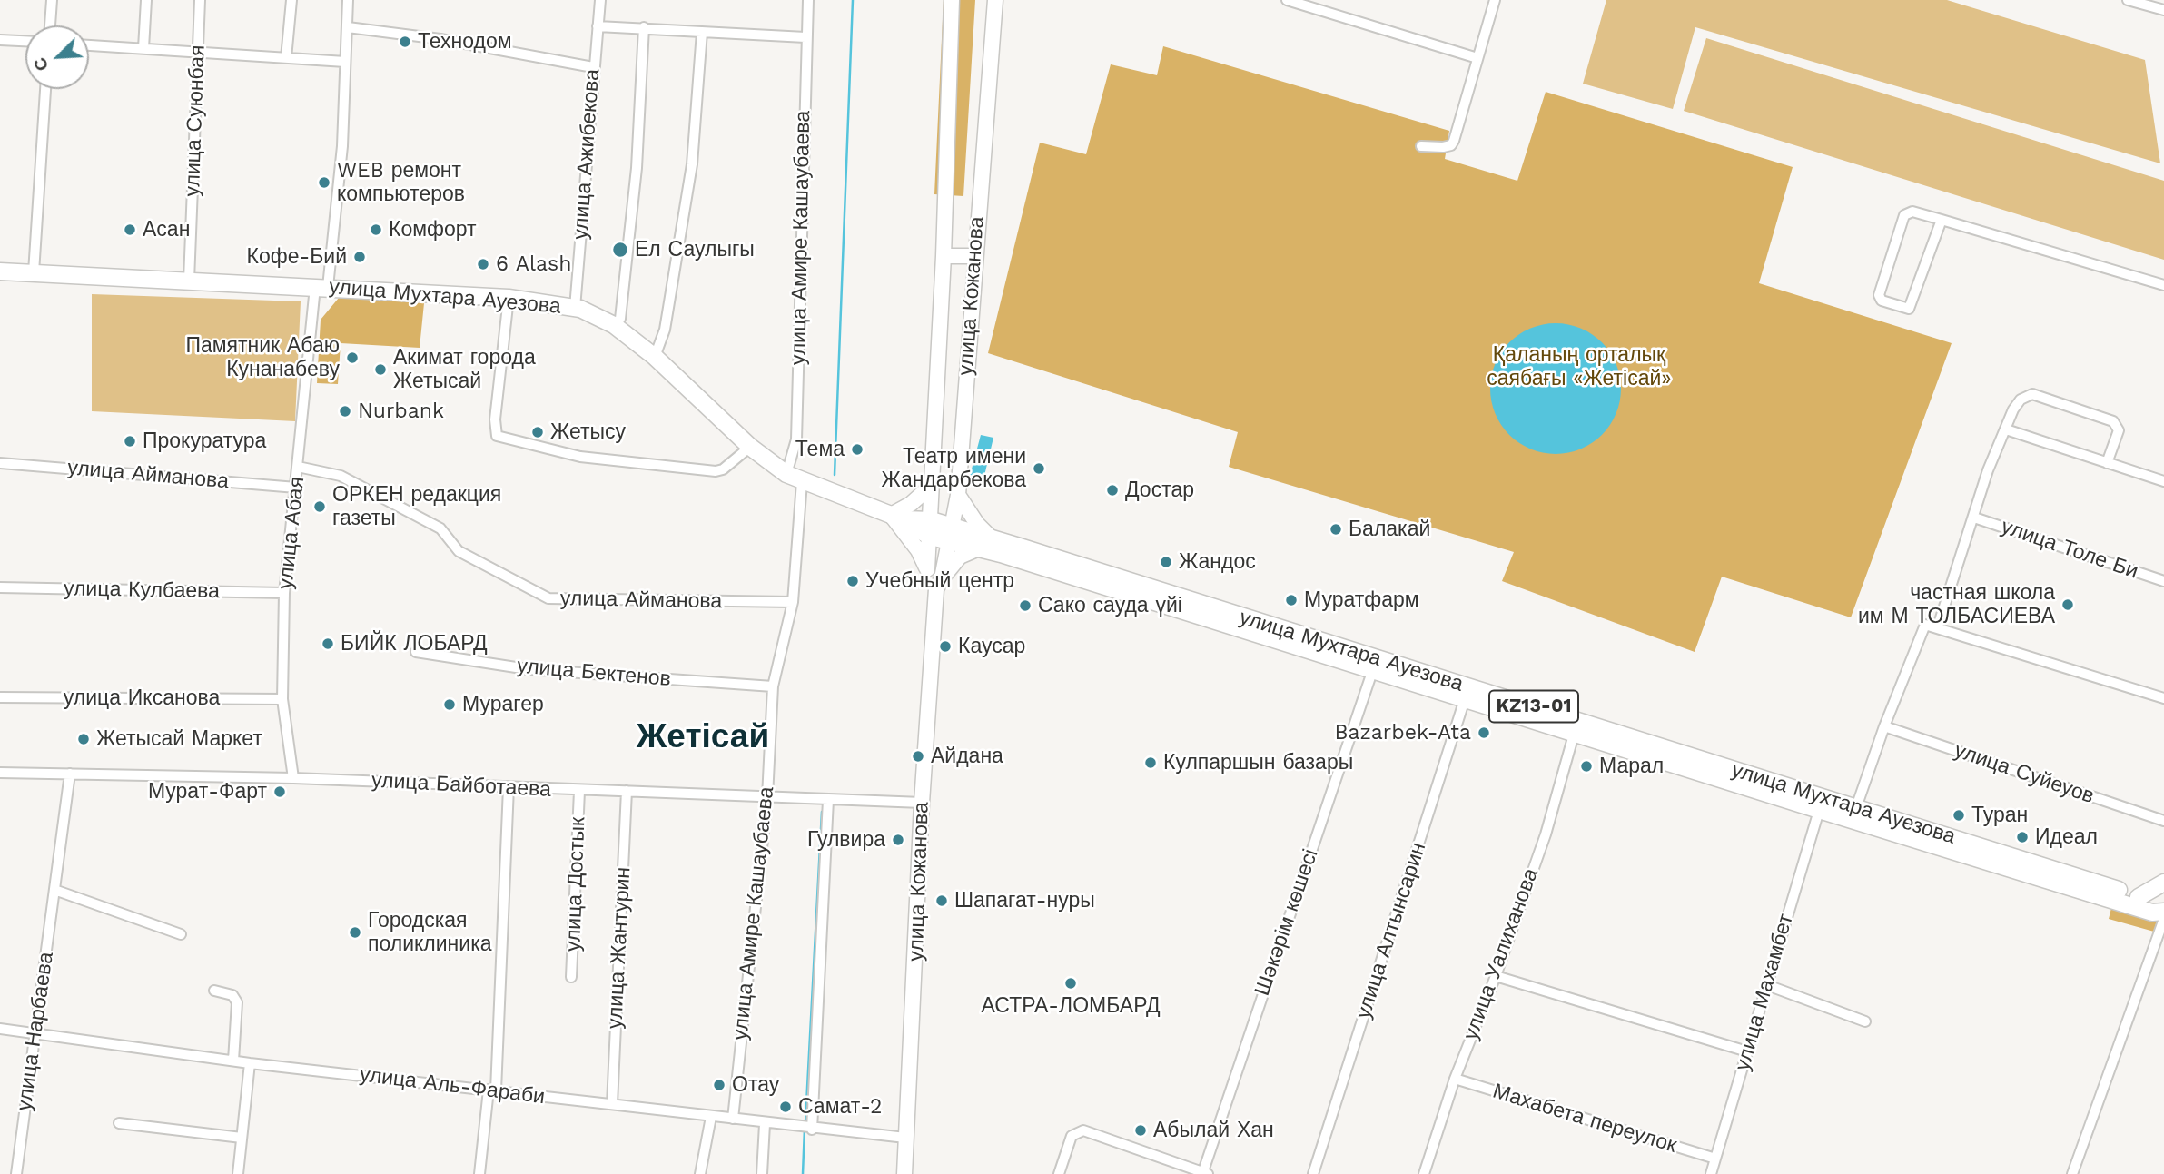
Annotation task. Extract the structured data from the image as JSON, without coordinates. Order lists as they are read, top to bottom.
{
  "streets": {
    "main road": ["улица Мухтара Ауезова", "KZ13-01"],
    "street": [
      "улица Суюнбая",
      "улица Ажибекова",
      "улица Амире Кашаубаева",
      "улица Кожанова",
      "улица Айманова",
      "улица Абая",
      "улица Толе Би",
      "улица Кулбаева",
      "улица Бектенов",
      "улица Иксанова",
      "улица Суйеуов",
      "улица Байботаева",
      "улица Достык",
      "Шәкәрім көшесі",
      "улица Алтынсарин",
      "улица Жантурин",
      "улица Уалиханова",
      "улица Махамбет",
      "улица Нарбаева",
      "улица Аль-Фараби",
      "Махабета переулок"
    ]
  },
  "crossings": [
    ["улица Суюнбая", "улица Мухтара Ауезова"],
    ["улица Ажибекова", "улица Мухтара Ауезова"],
    ["улица Амире Кашаубаева", "улица Мухтара Ауезова"],
    ["улица Амире Кашаубаева", "улица Айманова"],
    ["улица Амире Кашаубаева", "улица Бектенов"],
    ["улица Амире Кашаубаева", "улица Байботаева"],
    ["улица Амире Кашаубаева", "улица Аль-Фараби"],
    ["улица Кожанова", "улица Мухтара Ауезова"],
    ["улица Кожанова", "улица Байботаева"],
    ["улица Кожанова", "улица Аль-Фараби"],
    ["улица Мухтара Ауезова", "улица Абая"],
    ["улица Мухтара Ауезова", "Шәкәрім көшесі"],
    ["улица Мухтара Ауезова", "улица Алтынсарин"],
    ["улица Мухтара Ауезова", "улица Уалиханова"],
    ["улица Мухтара Ауезова", "улица Махамбет"],
    ["улица Айманова", "улица Абая"],
    ["улица Абая", "улица Кулбаева"],
    ["улица Абая", "улица Иксанова"],
    ["улица Абая", "улица Байботаева"],
    ["улица Байботаева", "улица Достык"],
    ["улица Байботаева", "улица Жантурин"],
    ["улица Байботаева", "улица Нарбаева"],
    ["улица Жантурин", "улица Аль-Фараби"],
    ["улица Уалиханова", "Махабета переулок"],
    ["улица Махамбет", "Махабета переулок"],
    ["улица Нарбаева", "улица Аль-Фараби"]
  ],
  "districts": ["Жетісай"],
  "parks": ["Қаланың орталық саябағы «Жетісай»"],
  "places": [
    "Технодом",
    "WEB ремонт компьютеров",
    "Асан",
    "Комфорт",
    "Ел Саулыгы",
    "Кофе-Бий",
    "6 Alash",
    "Памятник Абаю Кунанабеву",
    "Акимат города Жетысай",
    "Nurbank",
    "Жетысу",
    "Прокуратура",
    "Тема",
    "Театр имени Жандарбекова",
    "Достар",
    "ОРКЕН редакция газеты",
    "Балакай",
    "Жандос",
    "Учебный центр",
    "Муратфарм",
    "частная школа им М ТОЛБАСИЕВА",
    "Сако сауда үйі",
    "БИЙК ЛОБАРД",
    "Каусар",
    "Мурагер",
    "Bazarbek-Ata",
    "Жетысай Маркет",
    "Айдана",
    "Кулпаршын базары",
    "Марал",
    "Мурат-Фарт",
    "Туран",
    "Идеал",
    "Гулвира",
    "Шапагат-нуры",
    "Городская поликлиника",
    "АСТРА-ЛОМБАРД",
    "Отау",
    "Самат-2",
    "Абылай Хан"
  ],
  "north": "bottom left"
}
